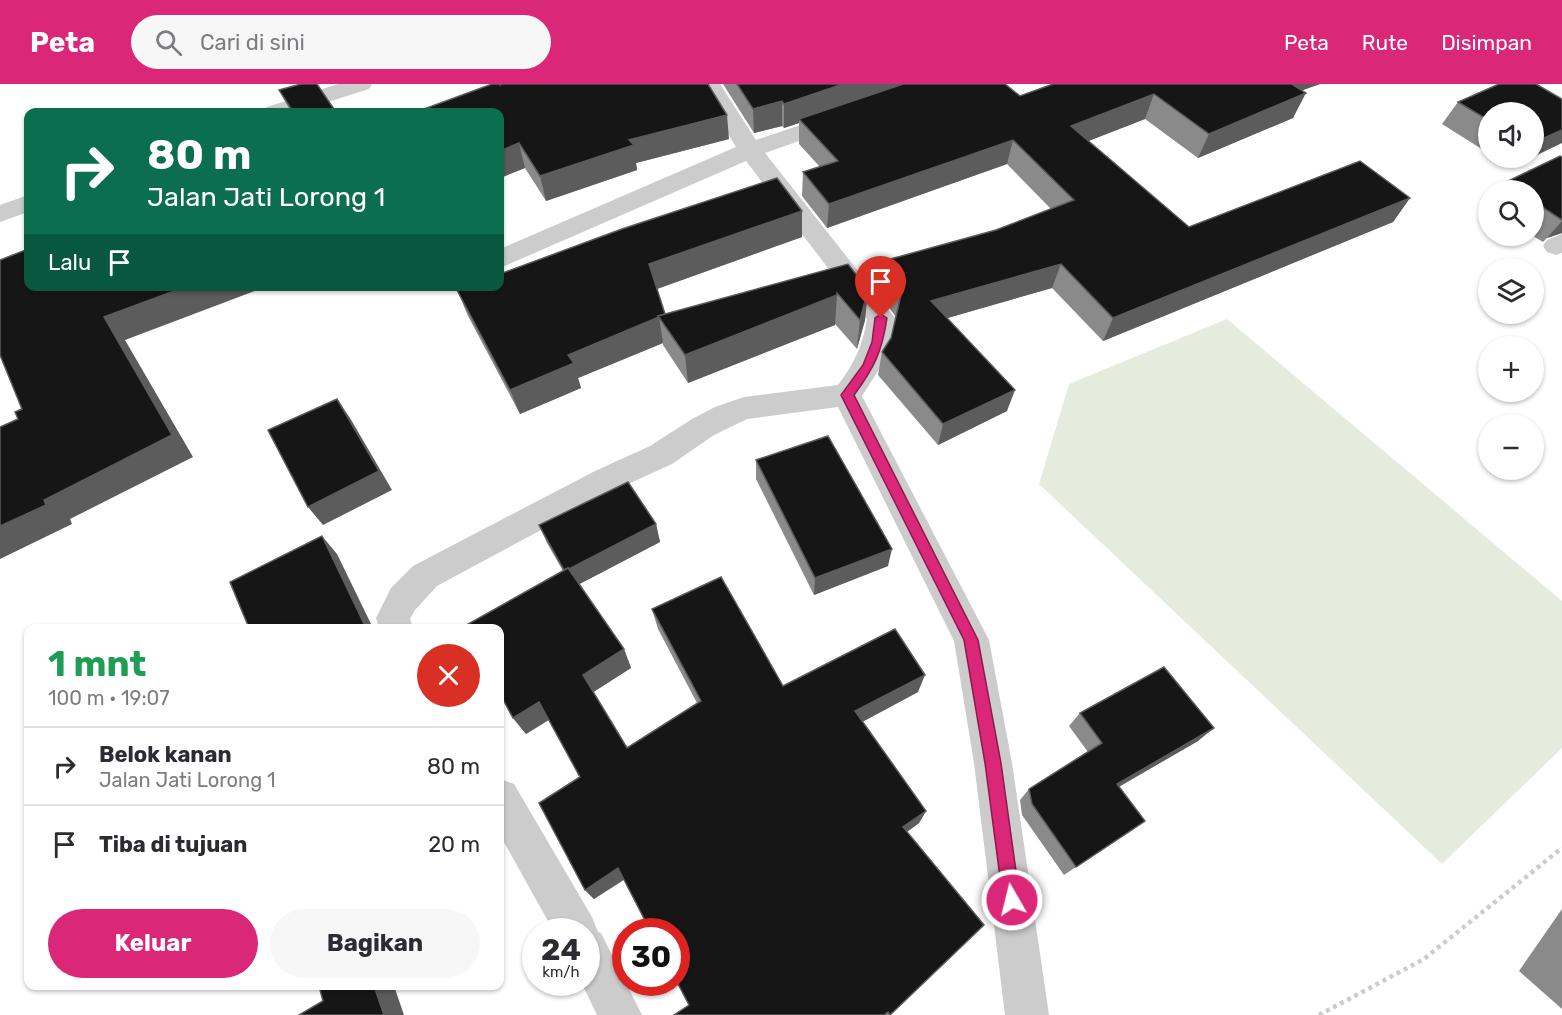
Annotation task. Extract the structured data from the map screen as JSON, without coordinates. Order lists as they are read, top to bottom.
{
  "page": {
    "header": "Peta",
    "search": "Cari di sini",
    "nav": ["Peta", "Rute", "Disimpan"],
    "map_buttons": ["+", "−"],
    "turn": ["80 m", "Jalan Jati Lorong 1"],
    "then": "Lalu",
    "heading": ["1 mnt", "100 m · 19:07"],
    "list": [
      {
        "name": "Belok kanan",
        "note": "Jalan Jati Lorong 1",
        "value": "80 m"
      },
      {
        "name": "Tiba di tujuan",
        "value": "20 m"
      }
    ],
    "buttons": ["Keluar", "Bagikan"],
    "speed": "24 km/h",
    "limit": "30"
  }
}
